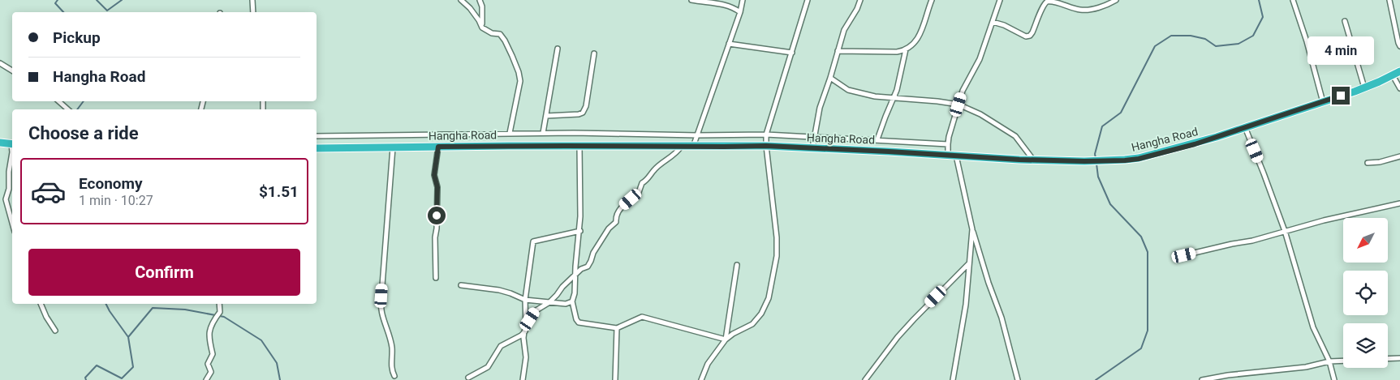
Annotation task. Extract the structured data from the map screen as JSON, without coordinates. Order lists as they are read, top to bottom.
{
  "streets": {
    "highway": ["Hangha Road"]
  },
  "north": "bottom left",
  "page": {
    "banner": ["Pickup", "Hangha Road"],
    "bubble": "4 min",
    "heading": "Choose a ride",
    "list": [
      {
        "name": "Economy",
        "note": "1 min · 10:27",
        "value": "$1.51"
      }
    ],
    "buttons": "Confirm"
  }
}
